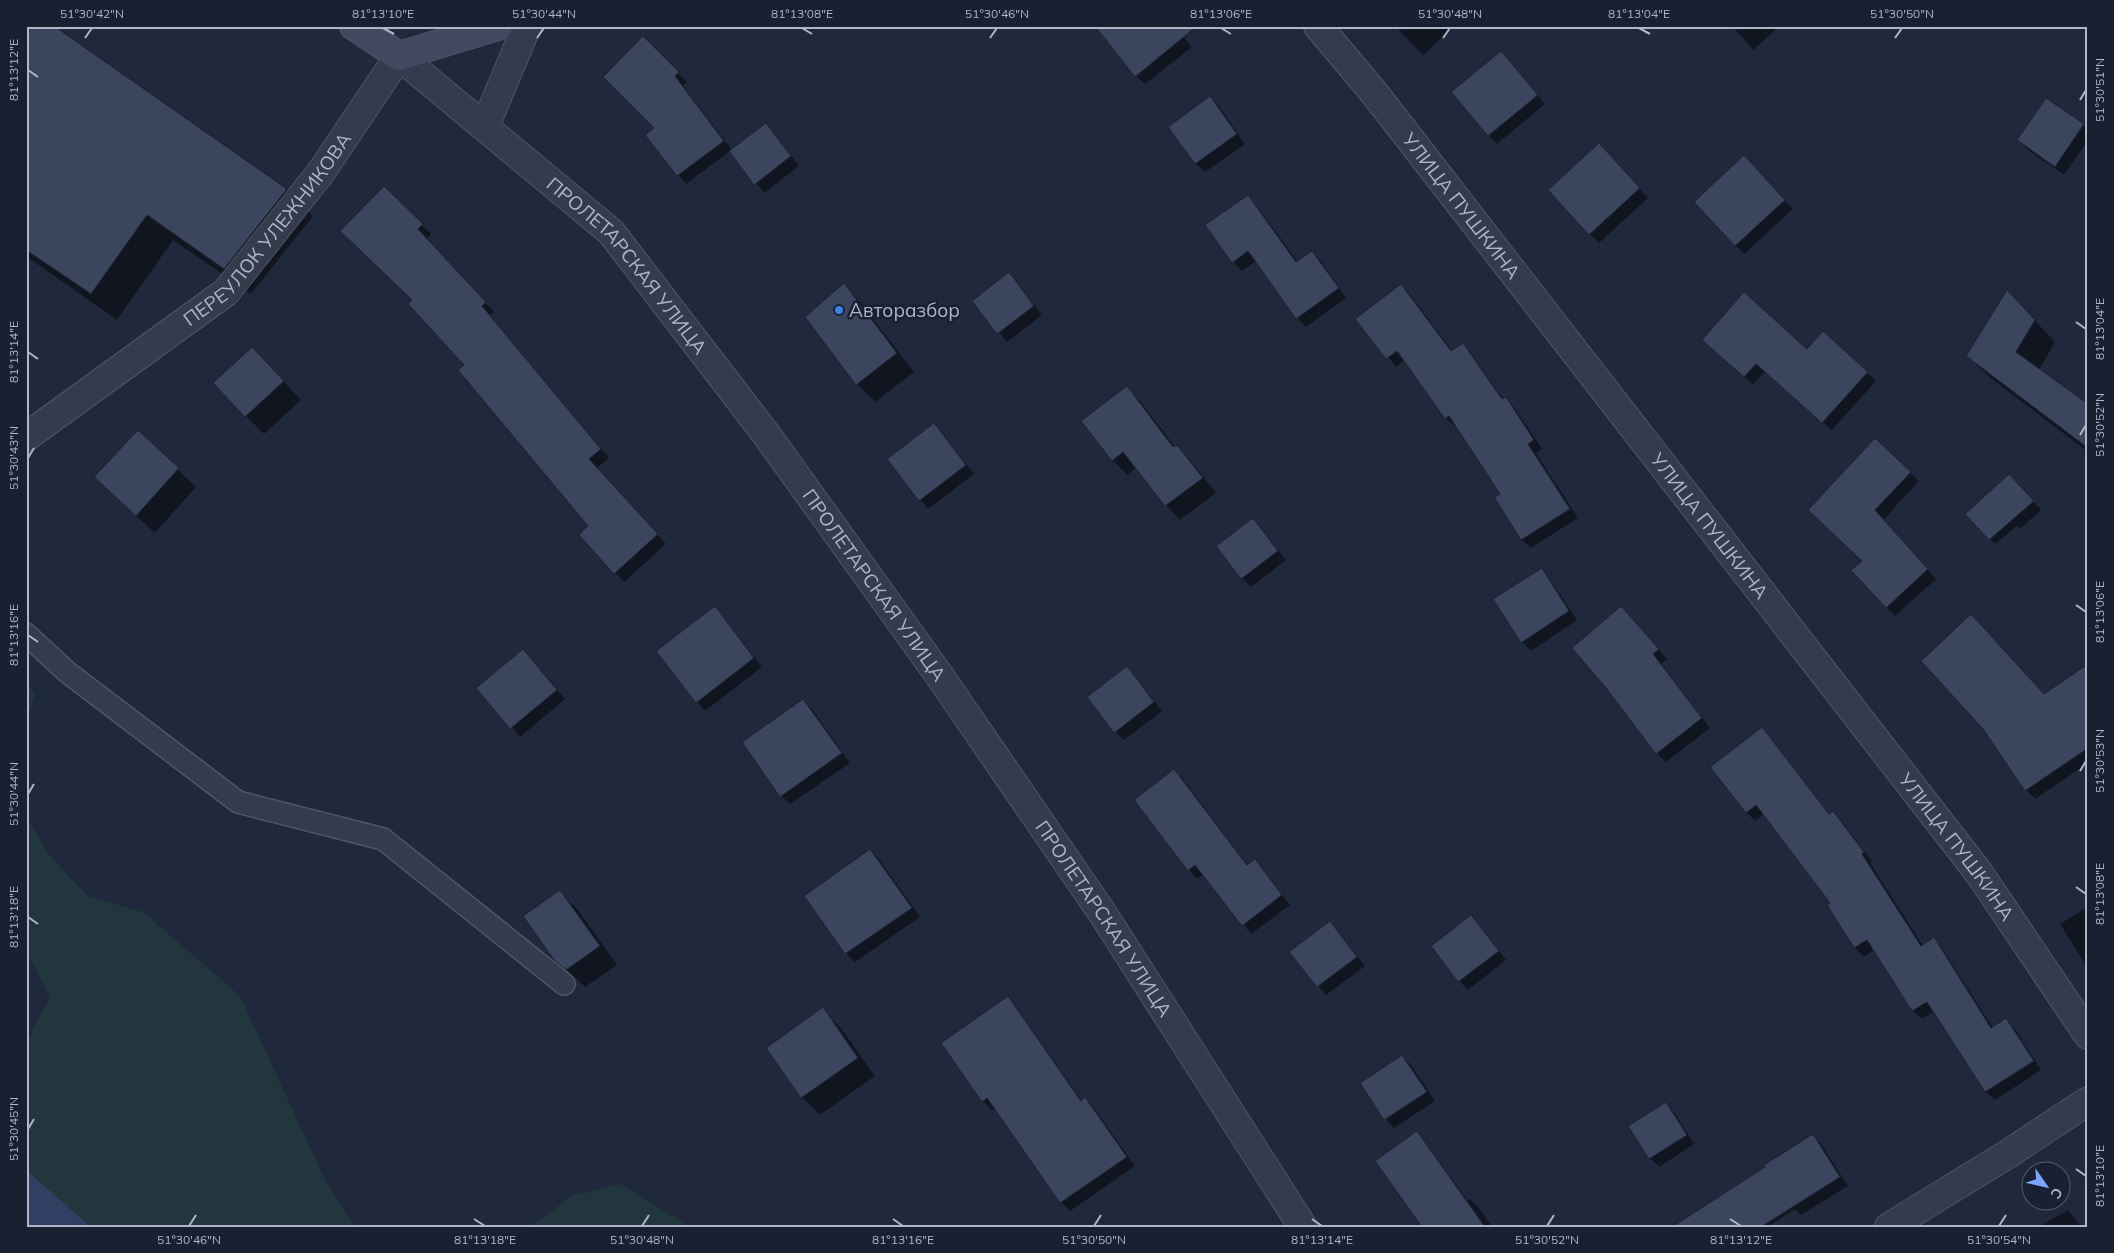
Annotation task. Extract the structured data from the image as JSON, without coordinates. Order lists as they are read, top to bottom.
{
  "streets": {
    "main road": ["ПРОЛЕТАРСКАЯ УЛИЦА"],
    "street": ["УЛИЦА ПУШКИНА", "ПЕРЕУЛОК УЛЕЖНИКОВА"]
  },
  "crossings": [
    ["ПЕРЕУЛОК УЛЕЖНИКОВА", "ПРОЛЕТАРСКАЯ УЛИЦА"]
  ],
  "places": ["Авторазбор"],
  "north": "bottom right",
  "coordinates": [
    "51°30'42\"N",
    "81°13'10\"E",
    "51°30'44\"N",
    "81°13'08\"E",
    "51°30'46\"N",
    "81°13'06\"E",
    "51°30'48\"N",
    "81°13'04\"E",
    "51°30'50\"N",
    "81°13'12\"E",
    "51°30'51\"N",
    "81°13'14\"E",
    "51°30'52\"N",
    "51°30'43\"N",
    "81°13'16\"E",
    "51°30'53\"N",
    "81°13'18\"E",
    "51°30'45\"N",
    "51°30'54\"N"
  ]
}
